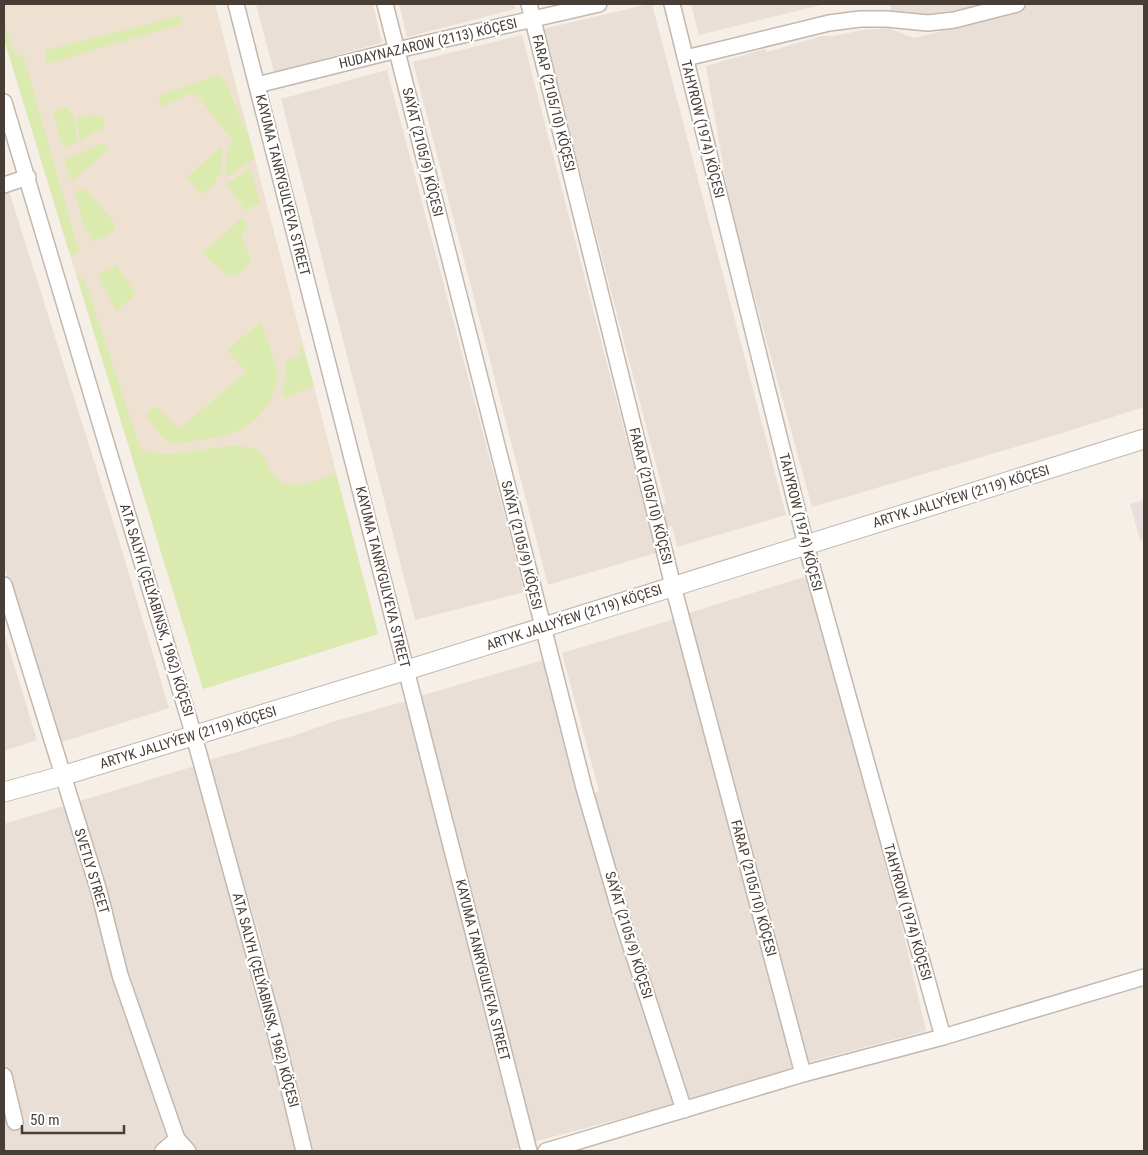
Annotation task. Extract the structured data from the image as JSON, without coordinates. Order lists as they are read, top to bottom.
{
  "streets": {
    "street": [
      "HUDAYNAZAROW (2113) KÖÇESI",
      "FARAP (2105/10) KÖÇESI",
      "TAHYROW (1974) KÖÇESI",
      "SAÝAT (2105/9) KÖÇESI",
      "KAYUMA TANRYGULYEVA STREET",
      "ARTYK JALLYÝEW (2119) KÖÇESI",
      "ATA SALYH (ÇELÝABINSK, 1962) KÖÇESI",
      "SVETLY STREET"
    ]
  },
  "crossings": [
    ["HUDAYNAZAROW (2113) KÖÇESI", "FARAP (2105/10) KÖÇESI"],
    ["HUDAYNAZAROW (2113) KÖÇESI", "SAÝAT (2105/9) KÖÇESI"],
    ["HUDAYNAZAROW (2113) KÖÇESI", "KAYUMA TANRYGULYEVA STREET"],
    ["FARAP (2105/10) KÖÇESI", "ARTYK JALLYÝEW (2119) KÖÇESI"],
    ["TAHYROW (1974) KÖÇESI", "ARTYK JALLYÝEW (2119) KÖÇESI"],
    ["SAÝAT (2105/9) KÖÇESI", "ARTYK JALLYÝEW (2119) KÖÇESI"],
    ["KAYUMA TANRYGULYEVA STREET", "ARTYK JALLYÝEW (2119) KÖÇESI"],
    ["ARTYK JALLYÝEW (2119) KÖÇESI", "ATA SALYH (ÇELÝABINSK, 1962) KÖÇESI"],
    ["ARTYK JALLYÝEW (2119) KÖÇESI", "SVETLY STREET"]
  ],
  "scale_bar": "50 m"
}
